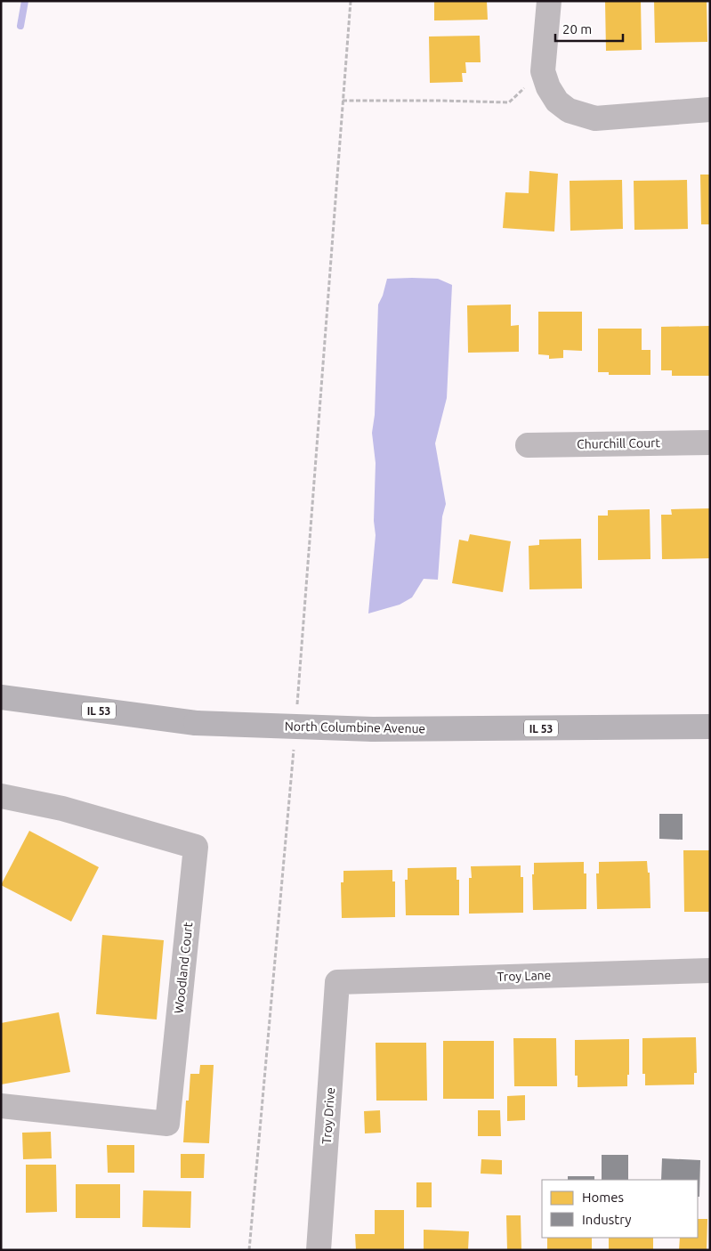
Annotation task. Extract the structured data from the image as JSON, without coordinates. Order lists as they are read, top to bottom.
{
  "streets": {
    "main road": ["IL 53", "North Columbine Avenue"],
    "street": [
      "Churchill Court",
      "Woodland Court",
      "Troy Lane",
      "Troy Drive"
    ]
  },
  "crossings": [
    ["Troy Lane", "Troy Drive"]
  ],
  "legend": ["Homes", "Industry"],
  "scale_bar": "20 m"
}
